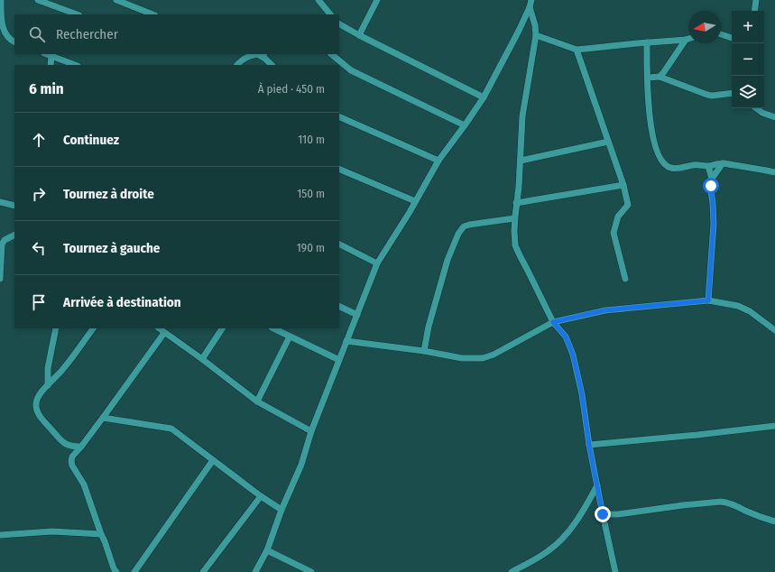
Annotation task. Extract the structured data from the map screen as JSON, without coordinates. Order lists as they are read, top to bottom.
{
  "north": "left",
  "page": {
    "map_buttons": ["+", "−"],
    "search": "Rechercher",
    "heading": ["6 min", "À pied · 450 m"],
    "list": [
      ["Continuez", "110 m"],
      ["Tournez à droite", "150 m"],
      ["Tournez à gauche", "190 m"],
      "Arrivée à destination"
    ]
  }
}
